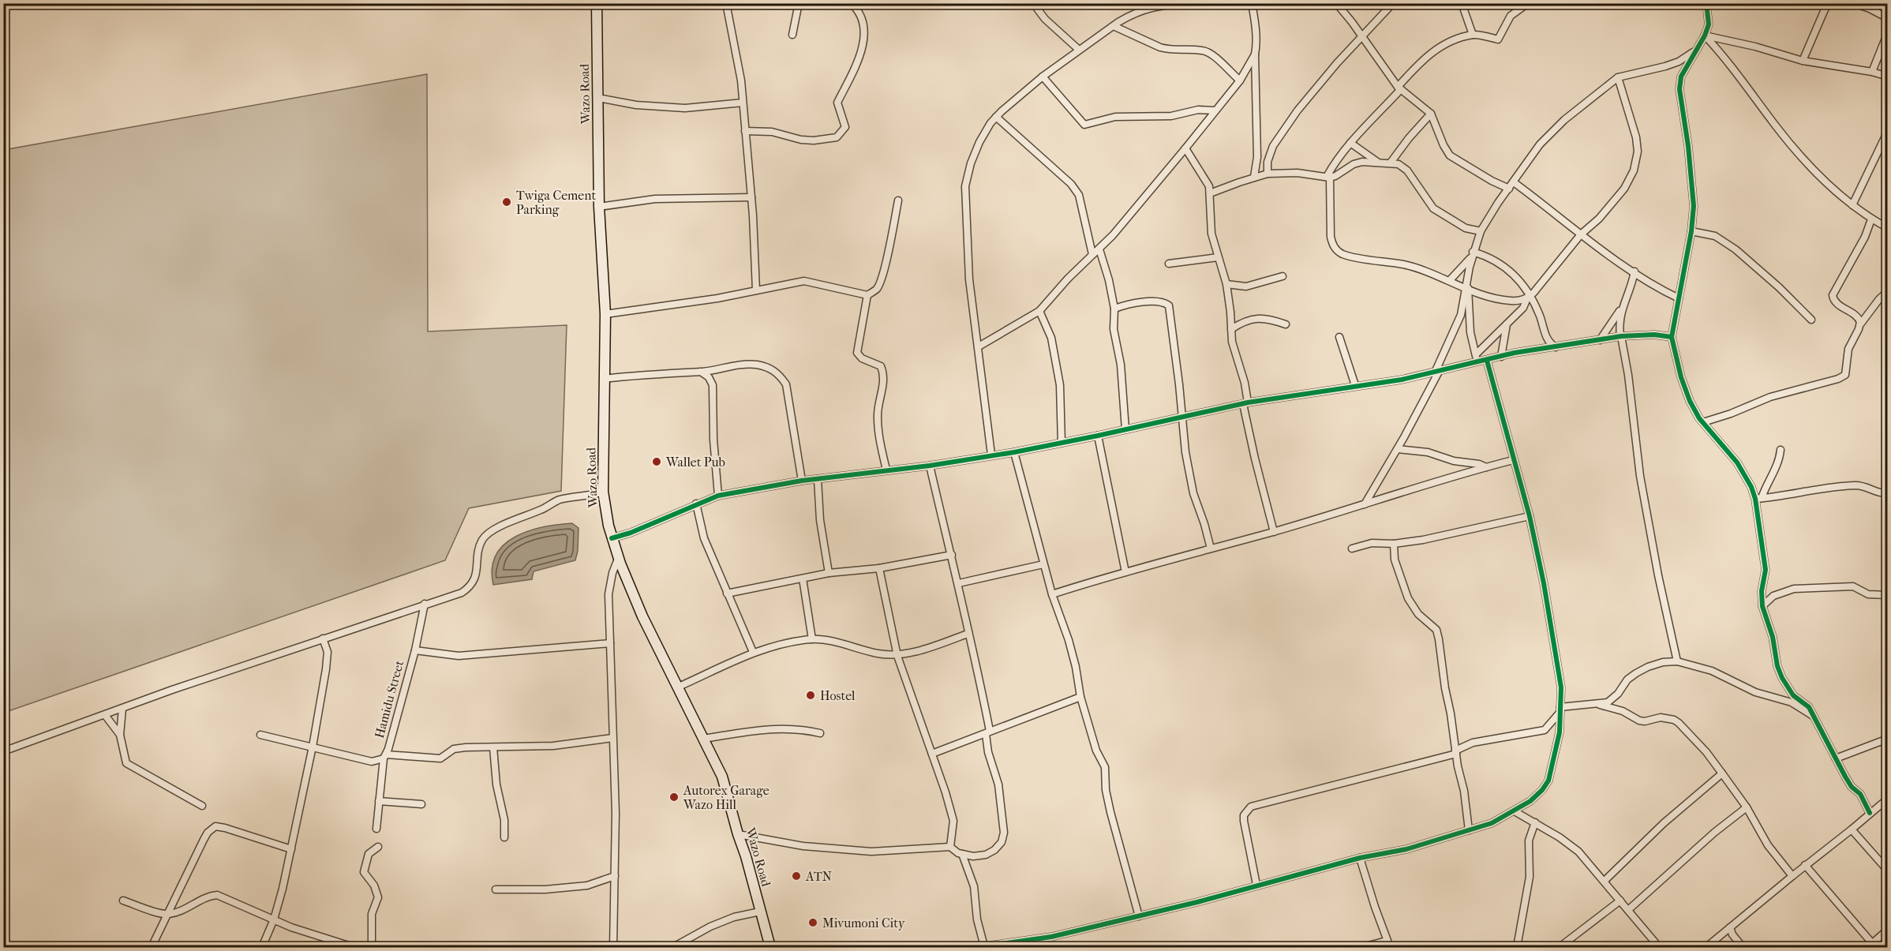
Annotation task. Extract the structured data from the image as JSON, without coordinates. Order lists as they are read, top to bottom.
{
  "streets": {
    "main road": ["Wazo Road"],
    "street": ["Hamidu Street"]
  },
  "places": [
    "Twiga Cement Parking",
    "Wallet Pub",
    "Hostel",
    "Autorex Garage Wazo Hill",
    "ATN",
    "Mivumoni City"
  ]
}
